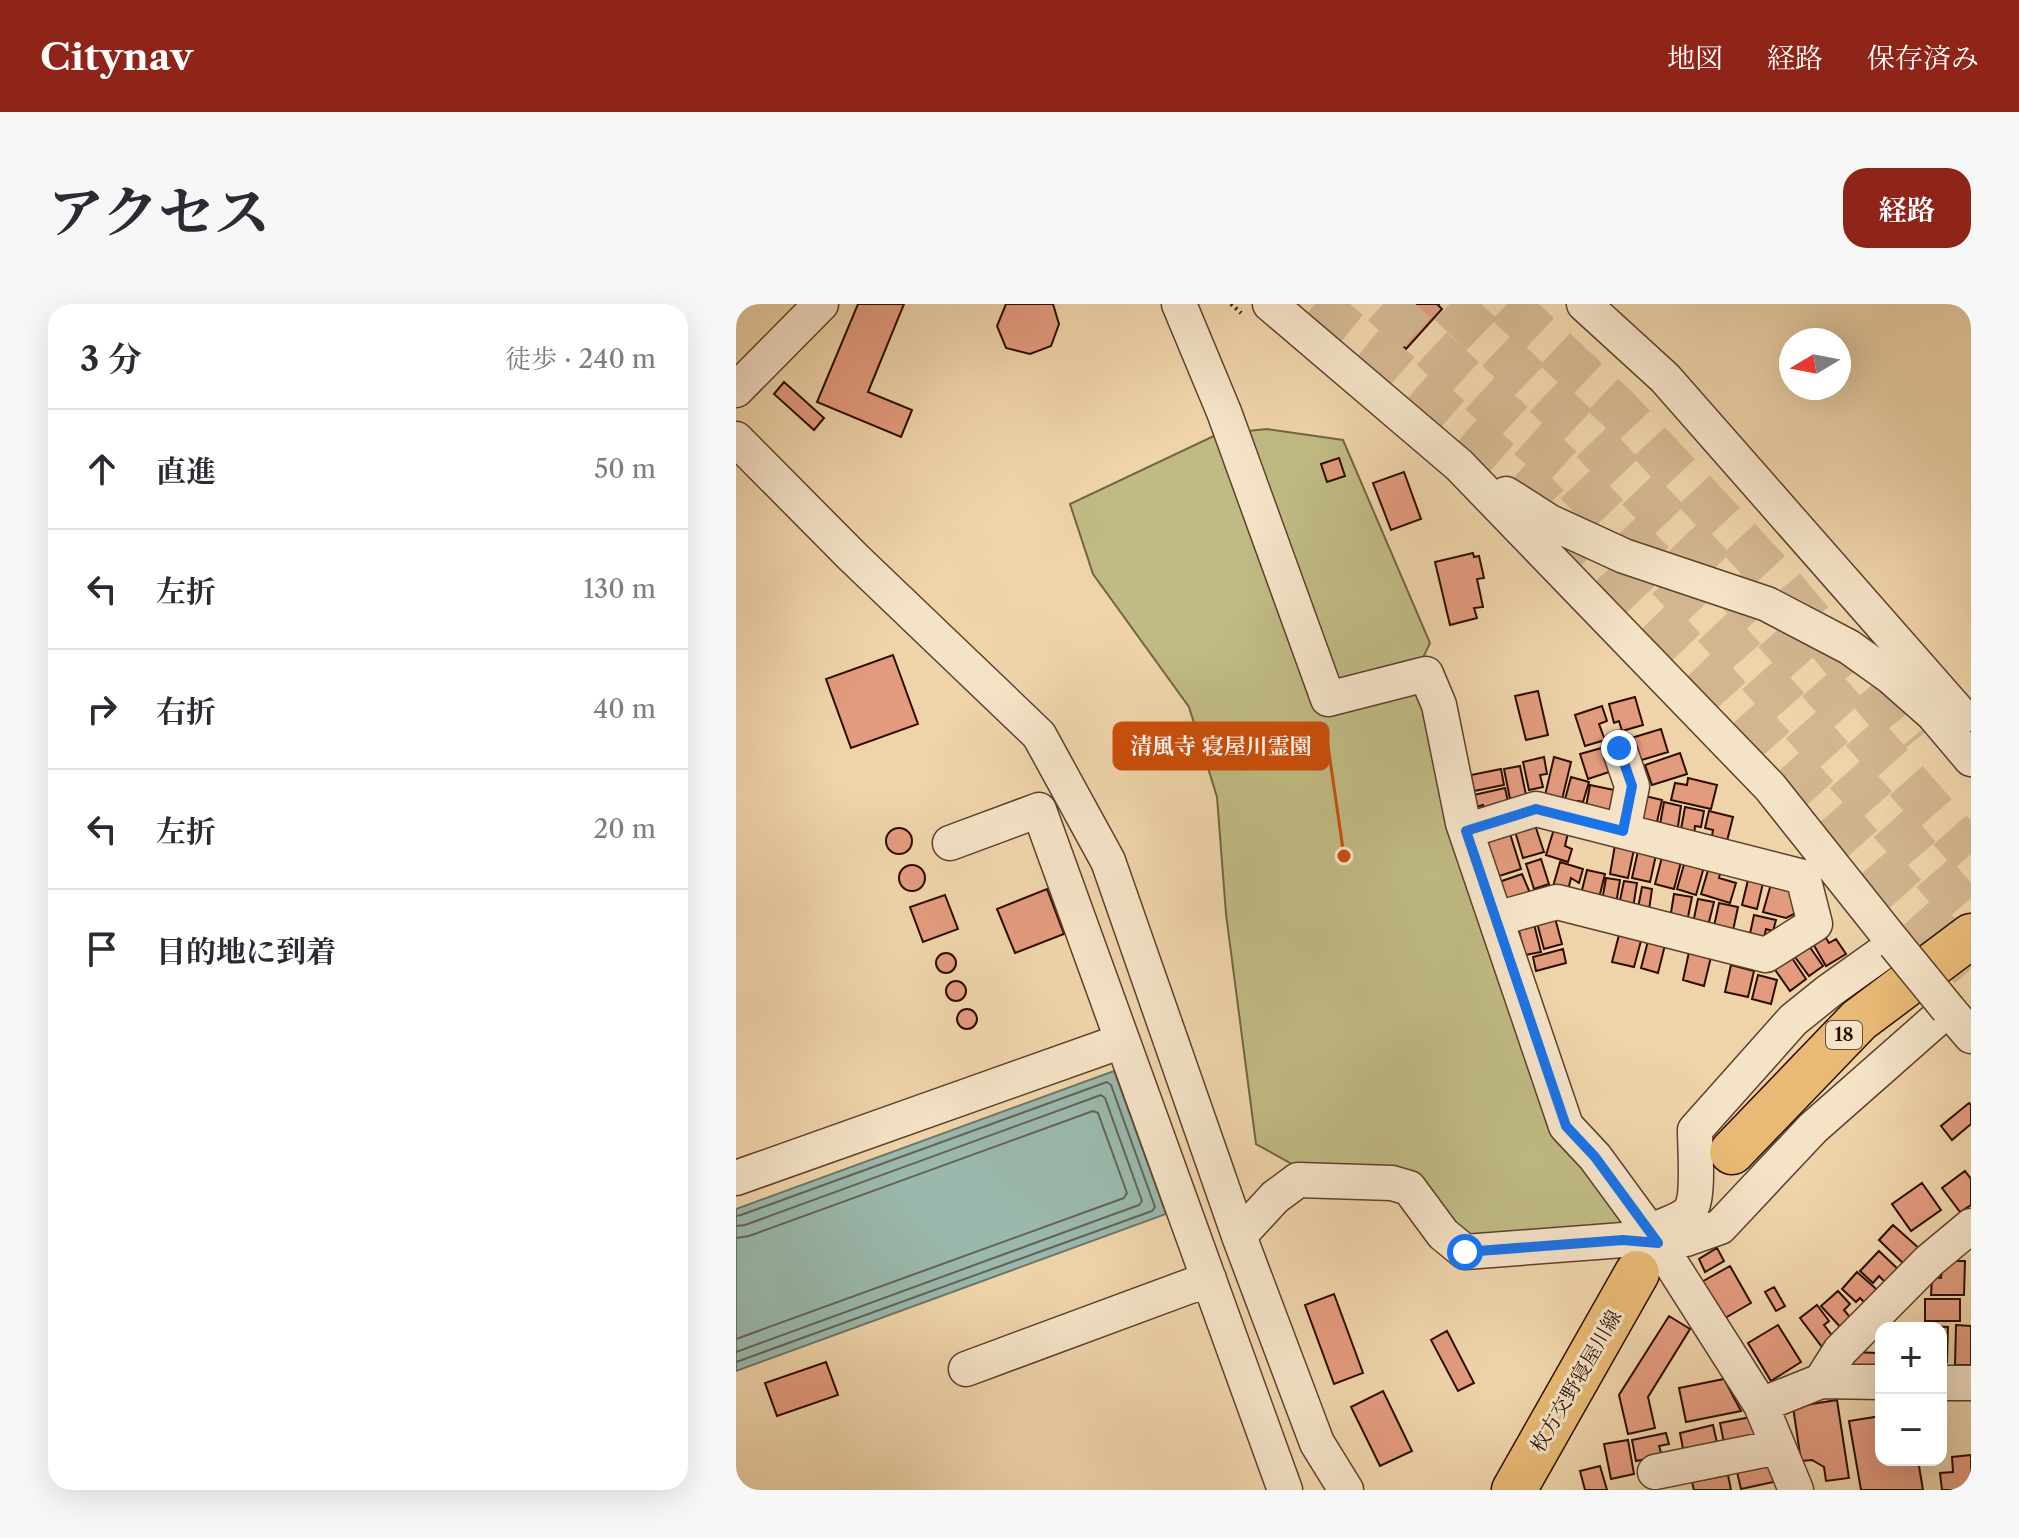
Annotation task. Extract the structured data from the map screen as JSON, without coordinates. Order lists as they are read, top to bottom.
{
  "streets": {
    "main road": ["18", "枚方交野寝屋川線"]
  },
  "places": ["清風寺 寝屋川霊園"],
  "north": "left",
  "page": {
    "header": "Citynav",
    "nav": ["地図", "経路", "保存済み"],
    "title": "アクセス",
    "buttons": "経路",
    "heading": ["3 分", "徒歩 · 240 m"],
    "list": [
      ["直進", "50 m"],
      ["左折", "130 m"],
      ["右折", "40 m"],
      ["左折", "20 m"],
      "目的地に到着"
    ],
    "map_buttons": ["+", "−"]
  }
}
